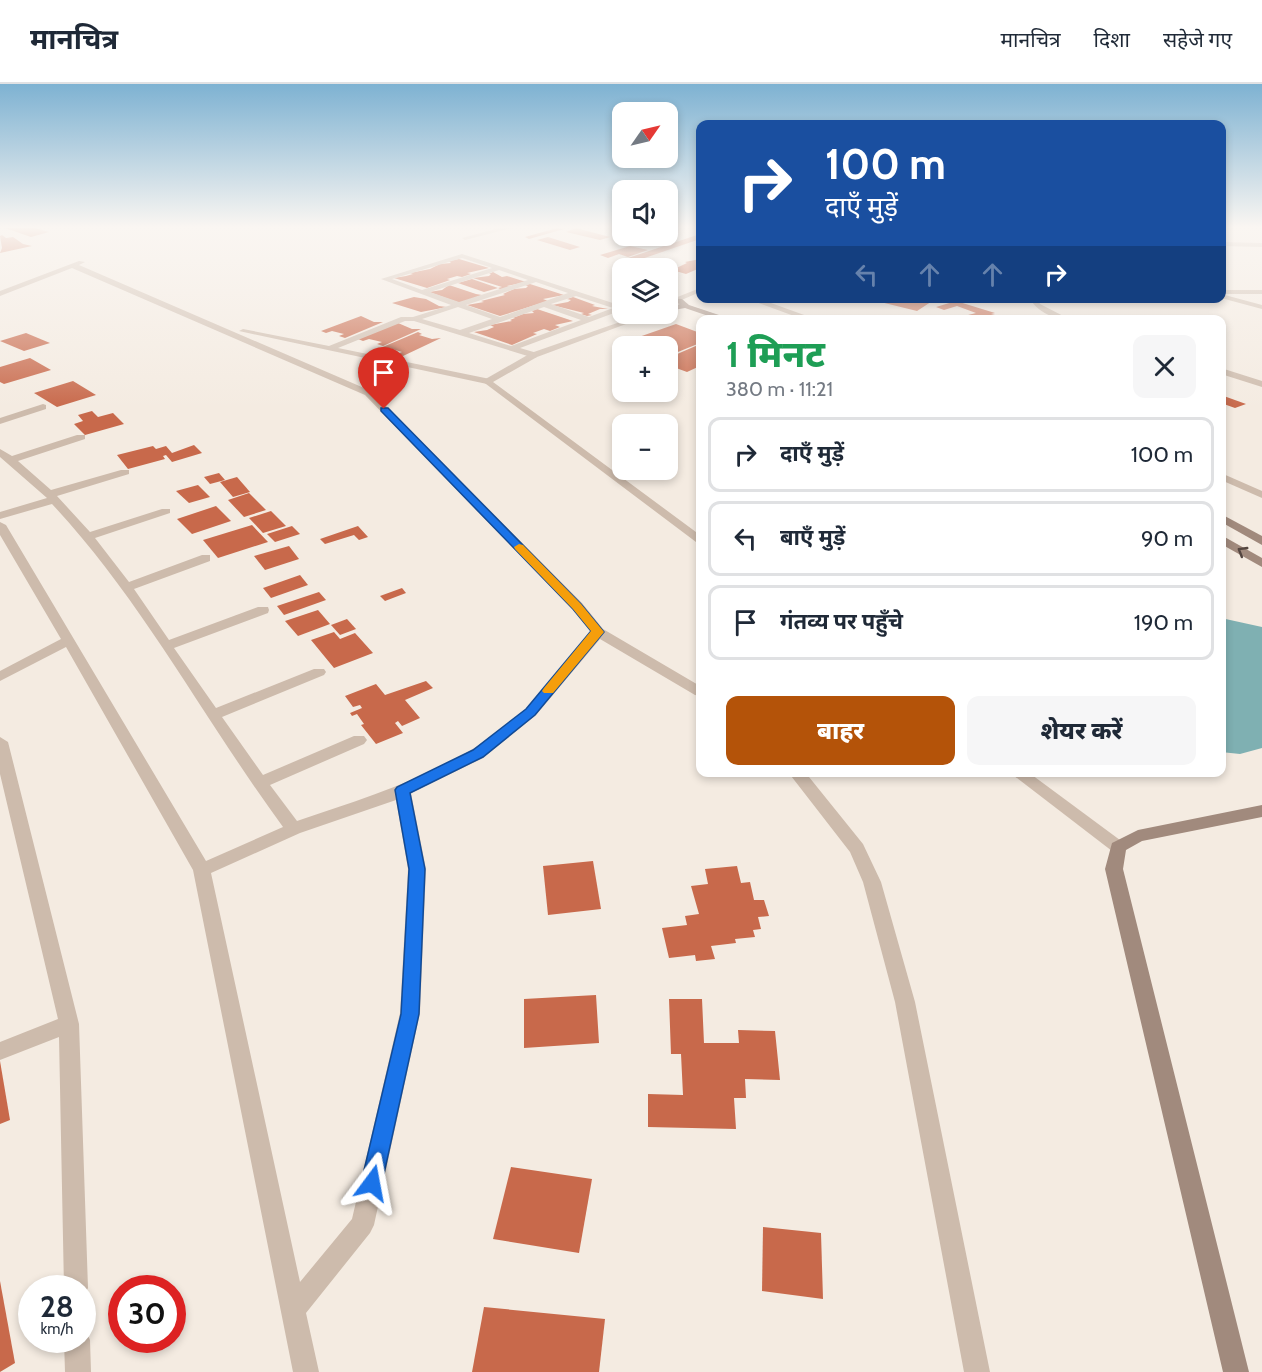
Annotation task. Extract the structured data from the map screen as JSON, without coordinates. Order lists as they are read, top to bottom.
{
  "north": "top right",
  "page": {
    "header": "मानचित्र",
    "nav": ["मानचित्र", "दिशा", "सहेजे गए"],
    "map_buttons": ["+", "−"],
    "turn": ["100 m", "दाएँ मुड़ें"],
    "heading": ["1 मिनट", "380 m · 11:21"],
    "list": [
      {
        "name": "दाएँ मुड़ें",
        "value": "100 m"
      },
      {
        "name": "बाएँ मुड़ें",
        "value": "90 m"
      },
      {
        "name": "गंतव्य पर पहुँचे",
        "value": "190 m"
      }
    ],
    "buttons": ["बाहर", "शेयर करें"],
    "speed": "28 km/h",
    "limit": "30"
  }
}
